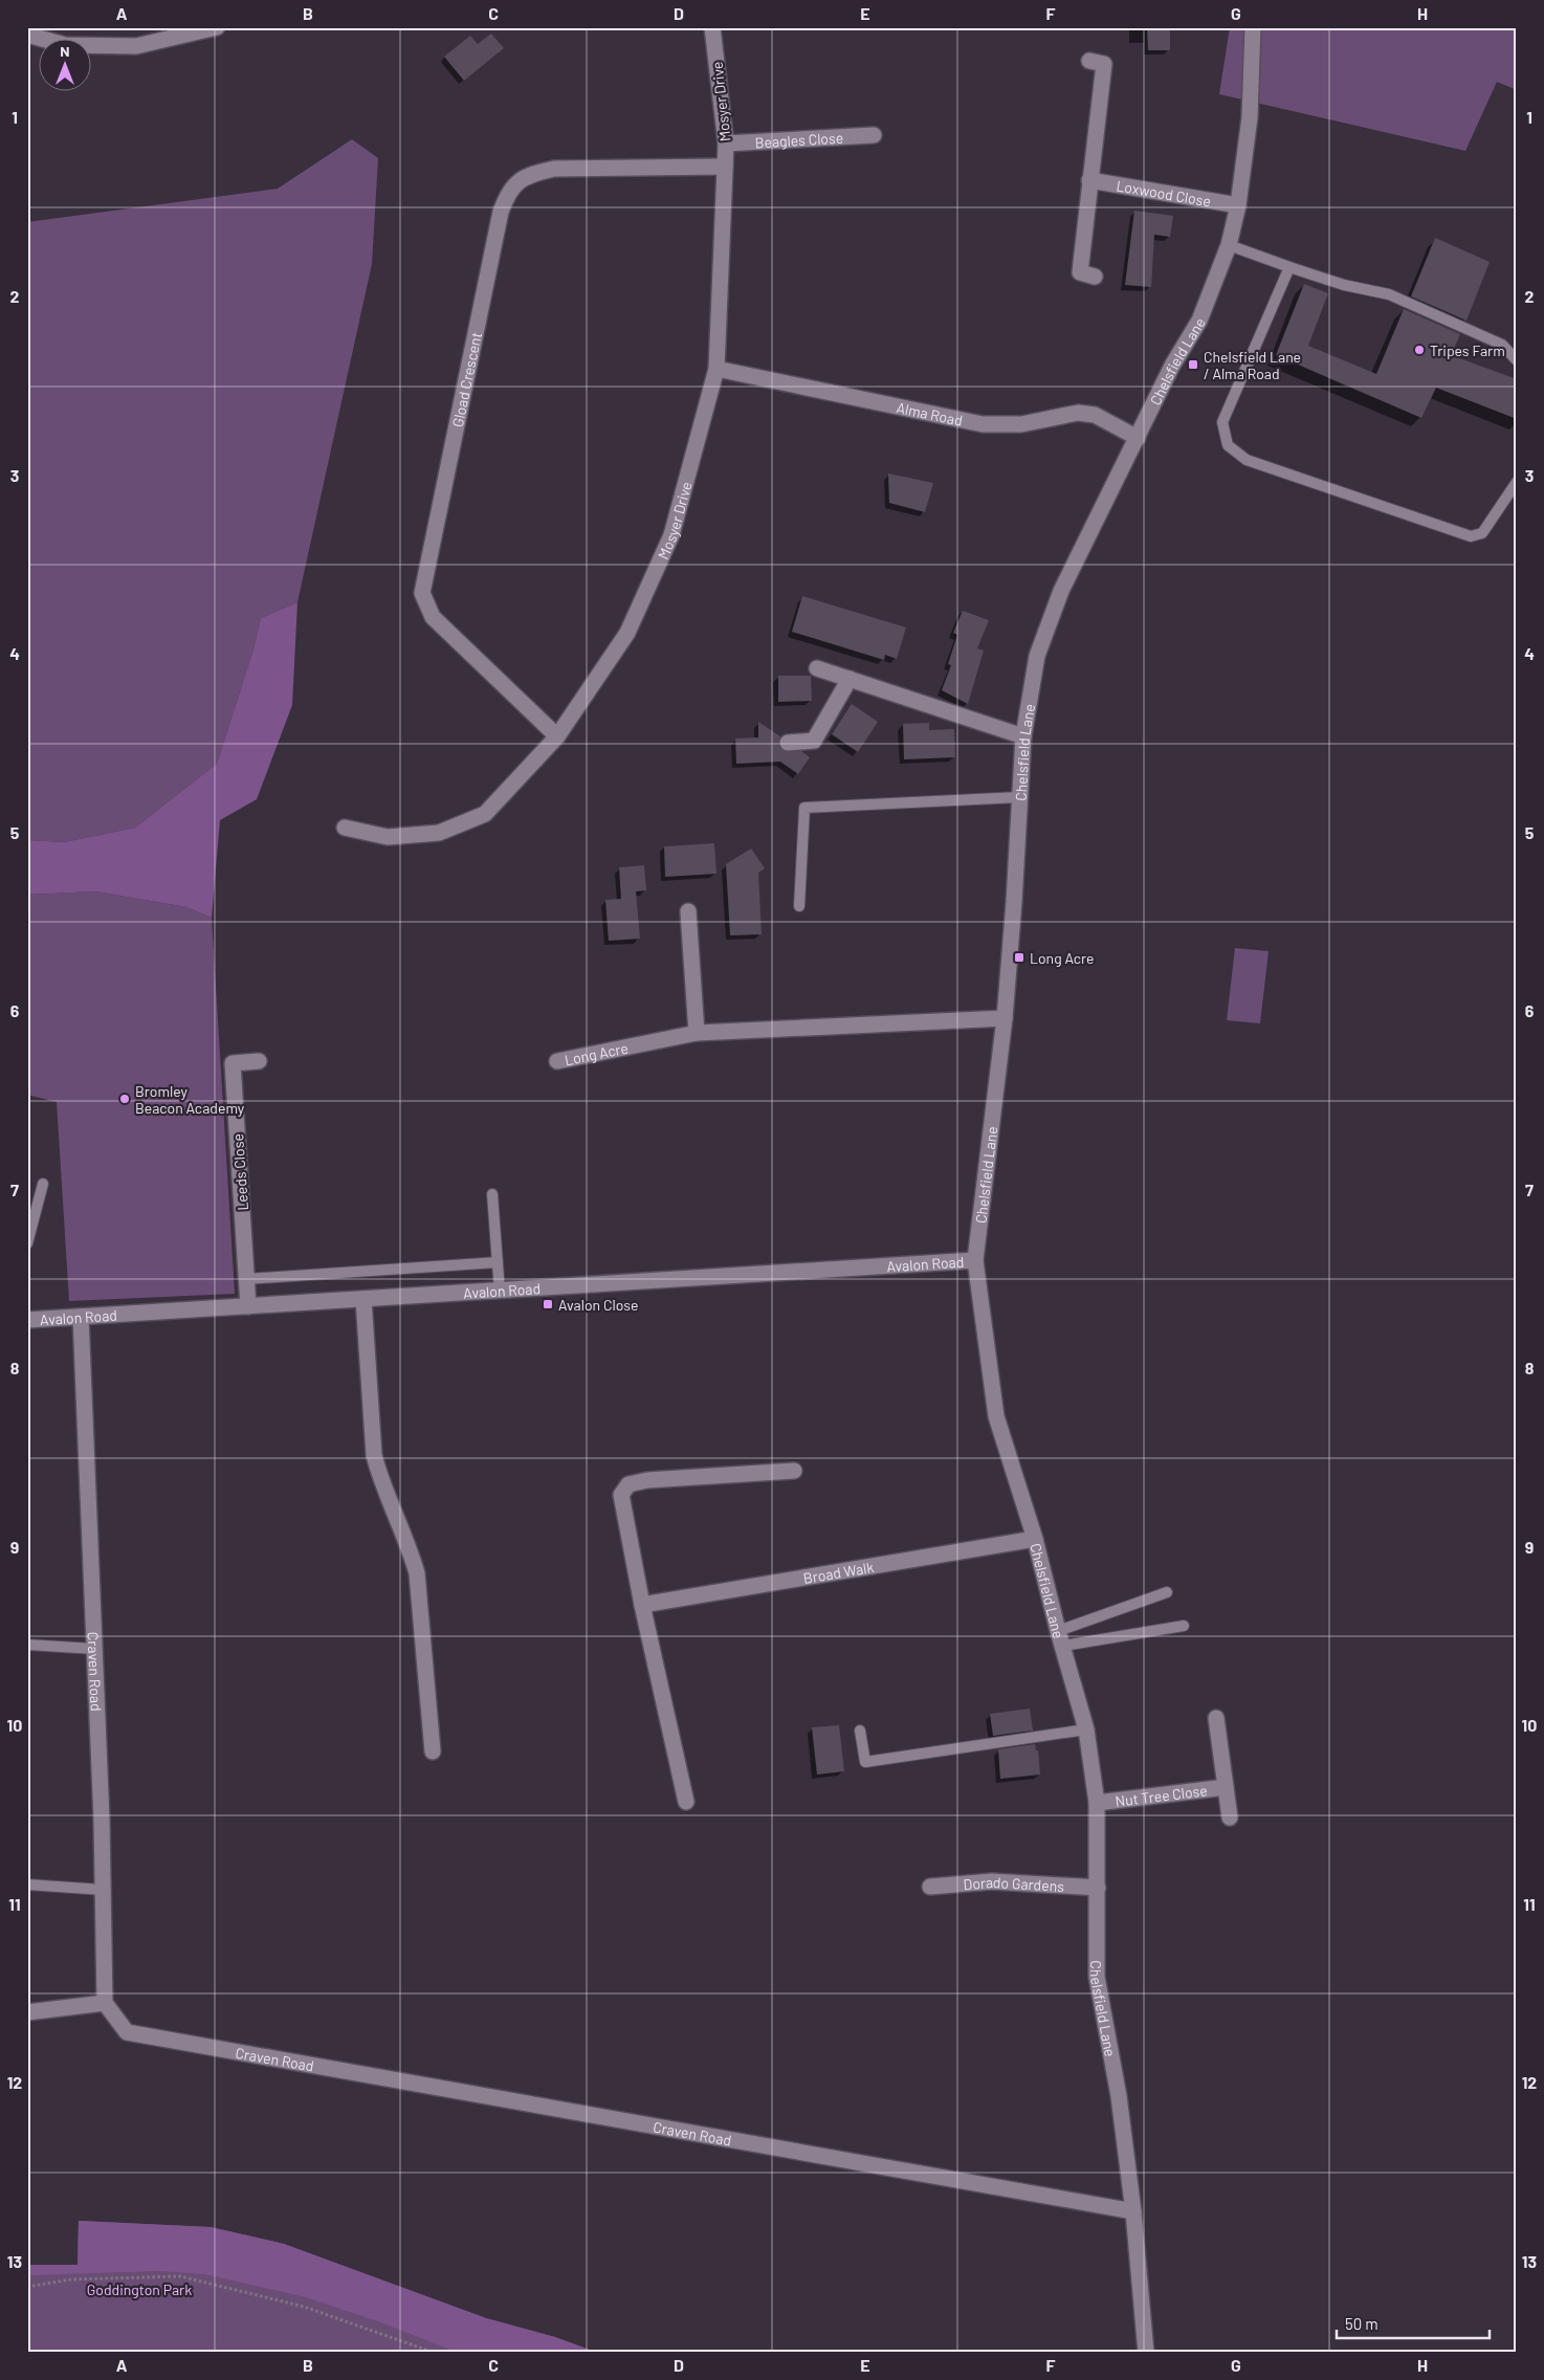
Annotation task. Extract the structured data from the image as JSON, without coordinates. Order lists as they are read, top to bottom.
{
  "streets": {
    "street": [
      "Mosyer Drive",
      "Beagles Close",
      "Loxwood Close",
      "Chelsfield Lane",
      "Gload Crescent",
      "Alma Road",
      "Long Acre",
      "Leeds Close",
      "Avalon Road",
      "Broad Walk",
      "Craven Road",
      "Nut Tree Close",
      "Dorado Gardens"
    ]
  },
  "crossings": [
    ["Mosyer Drive", "Beagles Close"],
    ["Mosyer Drive", "Gload Crescent"],
    ["Mosyer Drive", "Alma Road"],
    ["Loxwood Close", "Chelsfield Lane"],
    ["Chelsfield Lane", "Alma Road"],
    ["Chelsfield Lane", "Long Acre"],
    ["Chelsfield Lane", "Avalon Road"],
    ["Chelsfield Lane", "Broad Walk"],
    ["Chelsfield Lane", "Craven Road"],
    ["Chelsfield Lane", "Nut Tree Close"],
    ["Chelsfield Lane", "Dorado Gardens"],
    ["Leeds Close", "Avalon Road"],
    ["Avalon Road", "Craven Road"]
  ],
  "parks": ["Goddington Park"],
  "places": {
    "other": ["Tripes Farm", "Bromley Beacon Academy"],
    "transit": ["Chelsfield Lane / Alma Road", "Long Acre", "Avalon Close"]
  },
  "scale_bar": "50 m",
  "north": "top",
  "grid": {
    "columns": [
      "A",
      "B",
      "C",
      "D",
      "E",
      "F",
      "G",
      "H"
    ],
    "rows": [
      "1",
      "2",
      "3",
      "4",
      "5",
      "6",
      "7",
      "8",
      "9",
      "10",
      "11",
      "12",
      "13"
    ]
  }
}
